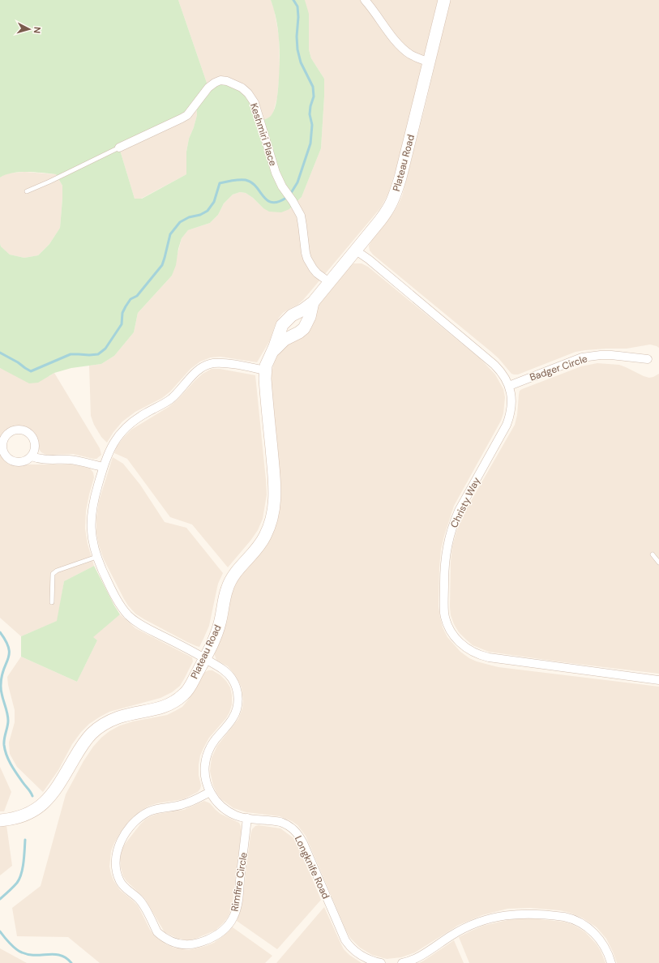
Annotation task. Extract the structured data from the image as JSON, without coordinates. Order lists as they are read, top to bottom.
{
  "streets": {
    "street": [
      "Keshmiri Place",
      "Plateau Road",
      "Badger Circle",
      "Christy Way",
      "Longknife Road",
      "Rimfire Circle"
    ]
  },
  "crossings": [
    ["Keshmiri Place", "Plateau Road"],
    ["Plateau Road", "Christy Way"],
    ["Plateau Road", "Longknife Road"],
    ["Badger Circle", "Christy Way"],
    ["Longknife Road", "Rimfire Circle"]
  ],
  "north": "right"
}
